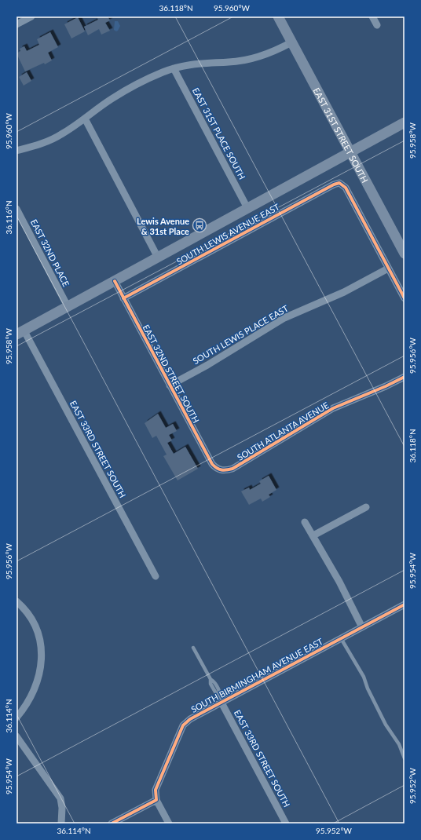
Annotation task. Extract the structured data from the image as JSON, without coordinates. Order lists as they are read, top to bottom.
{
  "streets": {
    "main road": ["EAST 31ST STREET SOUTH", "SOUTH LEWIS AVENUE EAST"],
    "street": [
      "EAST 31ST PLACE SOUTH",
      "EAST 32ND PLACE",
      "SOUTH LEWIS PLACE EAST",
      "EAST 32ND STREET SOUTH",
      "SOUTH ATLANTA AVENUE",
      "EAST 33RD STREET SOUTH",
      "SOUTH BIRMINGHAM AVENUE EAST"
    ]
  },
  "crossings": [
    ["EAST 31ST PLACE SOUTH", "SOUTH LEWIS AVENUE EAST"],
    ["EAST 31ST STREET SOUTH", "SOUTH LEWIS AVENUE EAST"],
    ["SOUTH LEWIS AVENUE EAST", "EAST 32ND PLACE"],
    ["SOUTH LEWIS AVENUE EAST", "SOUTH LEWIS PLACE EAST"],
    ["SOUTH LEWIS AVENUE EAST", "EAST 32ND STREET SOUTH"],
    ["SOUTH LEWIS AVENUE EAST", "EAST 33RD STREET SOUTH"],
    ["SOUTH LEWIS PLACE EAST", "EAST 32ND STREET SOUTH"],
    ["EAST 32ND STREET SOUTH", "SOUTH ATLANTA AVENUE"],
    ["EAST 33RD STREET SOUTH", "SOUTH BIRMINGHAM AVENUE EAST"]
  ],
  "places": {
    "bus stop": ["Lewis Avenue & 31st Place"]
  },
  "coordinates": [
    "36.118°N",
    "95.960°W",
    "95.958°W",
    "36.116°N",
    "95.956°W",
    "95.954°W",
    "36.114°N",
    "95.952°W"
  ]
}
